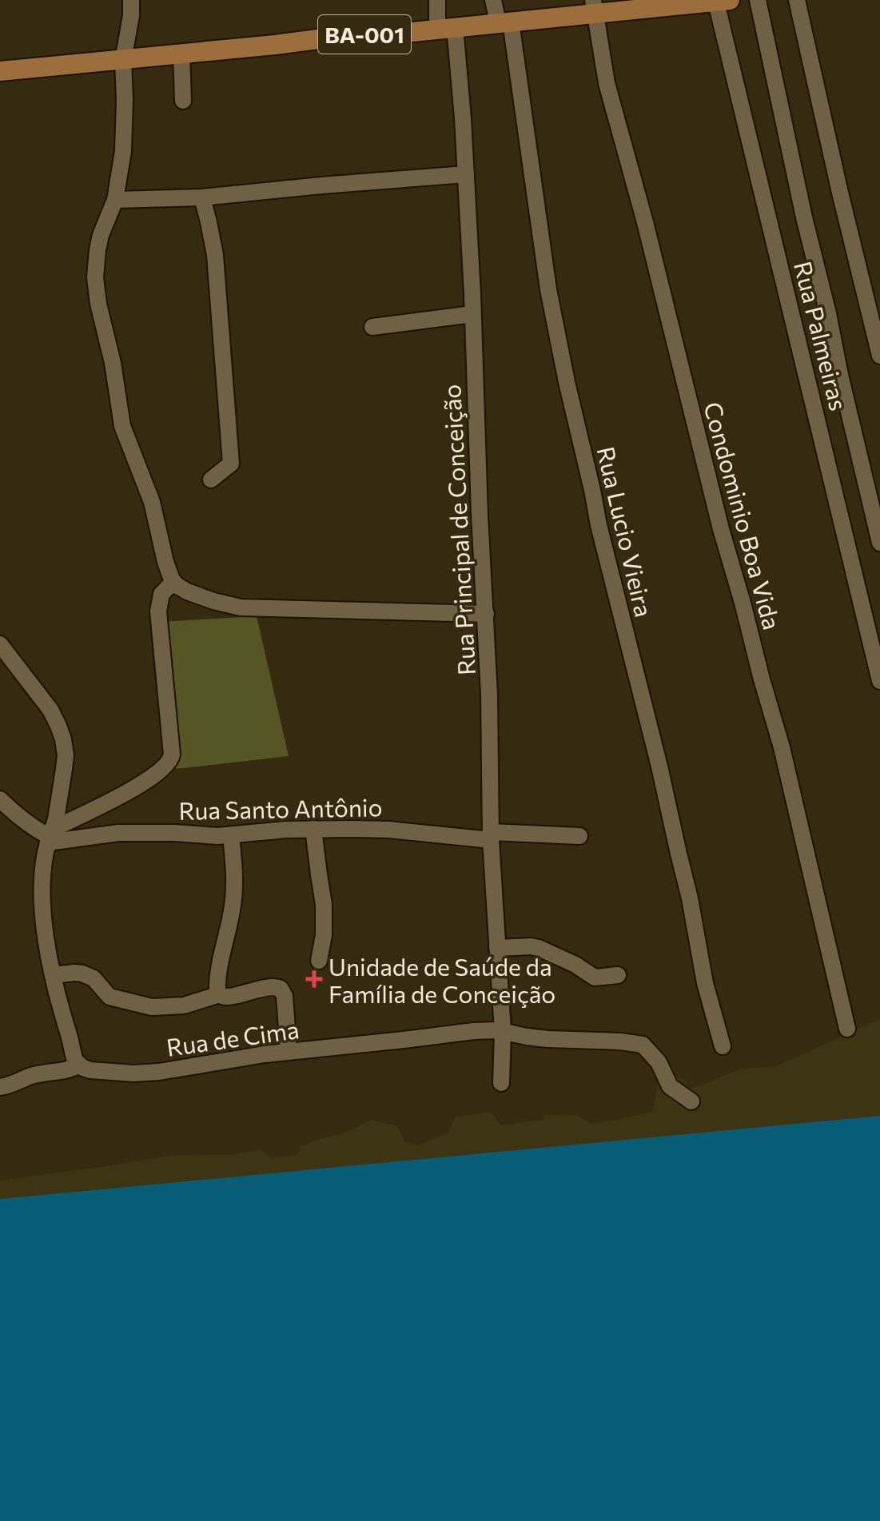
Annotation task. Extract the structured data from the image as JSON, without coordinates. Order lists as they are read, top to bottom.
{
  "streets": {
    "main road": ["BA-001"],
    "street": [
      "Rua Palmeiras",
      "Condominio Boa Vida",
      "Rua Principal de Conceição",
      "Rua Lucio Vieira",
      "Rua Santo Antônio",
      "Rua de Cima"
    ]
  },
  "crossings": [
    ["BA-001", "Rua Palmeiras"],
    ["BA-001", "Condominio Boa Vida"],
    ["BA-001", "Rua Principal de Conceição"],
    ["BA-001", "Rua Lucio Vieira"],
    ["Rua Principal de Conceição", "Rua Santo Antônio"],
    ["Rua Principal de Conceição", "Rua de Cima"]
  ],
  "places": {
    "health": ["Unidade de Saúde da Família de Conceição"]
  }
}
